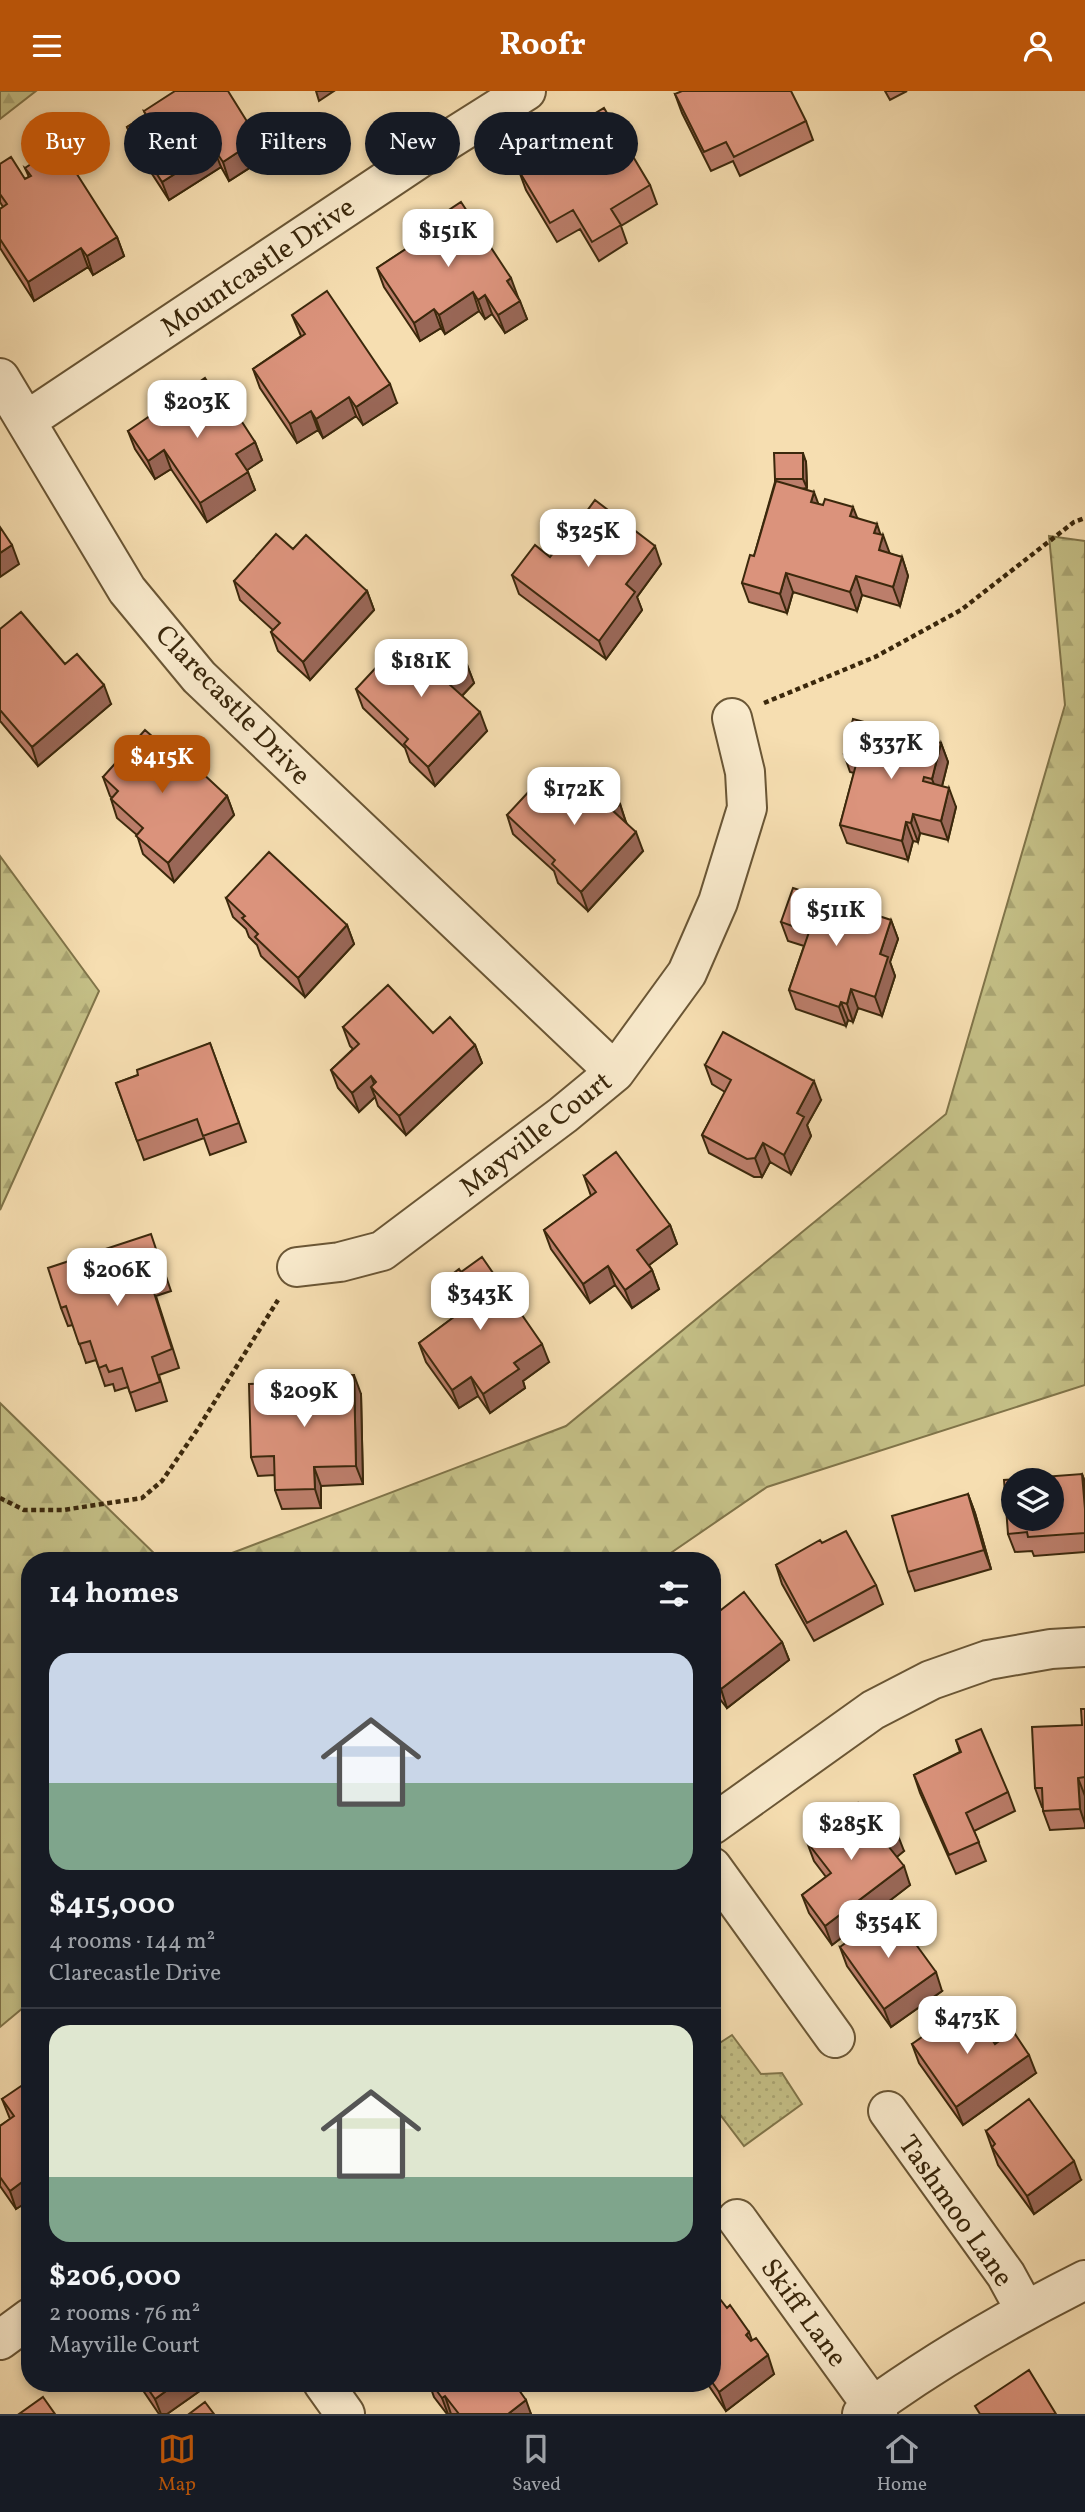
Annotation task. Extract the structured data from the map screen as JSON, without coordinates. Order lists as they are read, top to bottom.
{
  "streets": {
    "street": [
      "Mountcastle Drive",
      "Clarecastle Drive",
      "Mayville Court",
      "Tashmoo Lane",
      "Skiff Lane"
    ]
  },
  "crossings": [
    ["Mountcastle Drive", "Clarecastle Drive"],
    ["Clarecastle Drive", "Mayville Court"]
  ],
  "page": {
    "header": "Roofr",
    "chip": [
      "Buy",
      "Rent",
      "Filters",
      "New",
      "Apartment"
    ],
    "price": [
      "$151K",
      "$203K",
      "$325K",
      "$181K",
      "$337K",
      "$415K",
      "$172K",
      "$511K",
      "$206K",
      "$343K",
      "$209K",
      "$285K",
      "$354K",
      "$473K"
    ],
    "heading": "14 homes",
    "list": [
      {
        "name": "$415,000",
        "note": "4 rooms · 144 m² · Clarecastle Drive"
      },
      {
        "name": "$206,000",
        "note": "2 rooms · 76 m² · Mayville Court"
      }
    ],
    "tabs": ["Map", "Saved", "Home"]
  }
}
